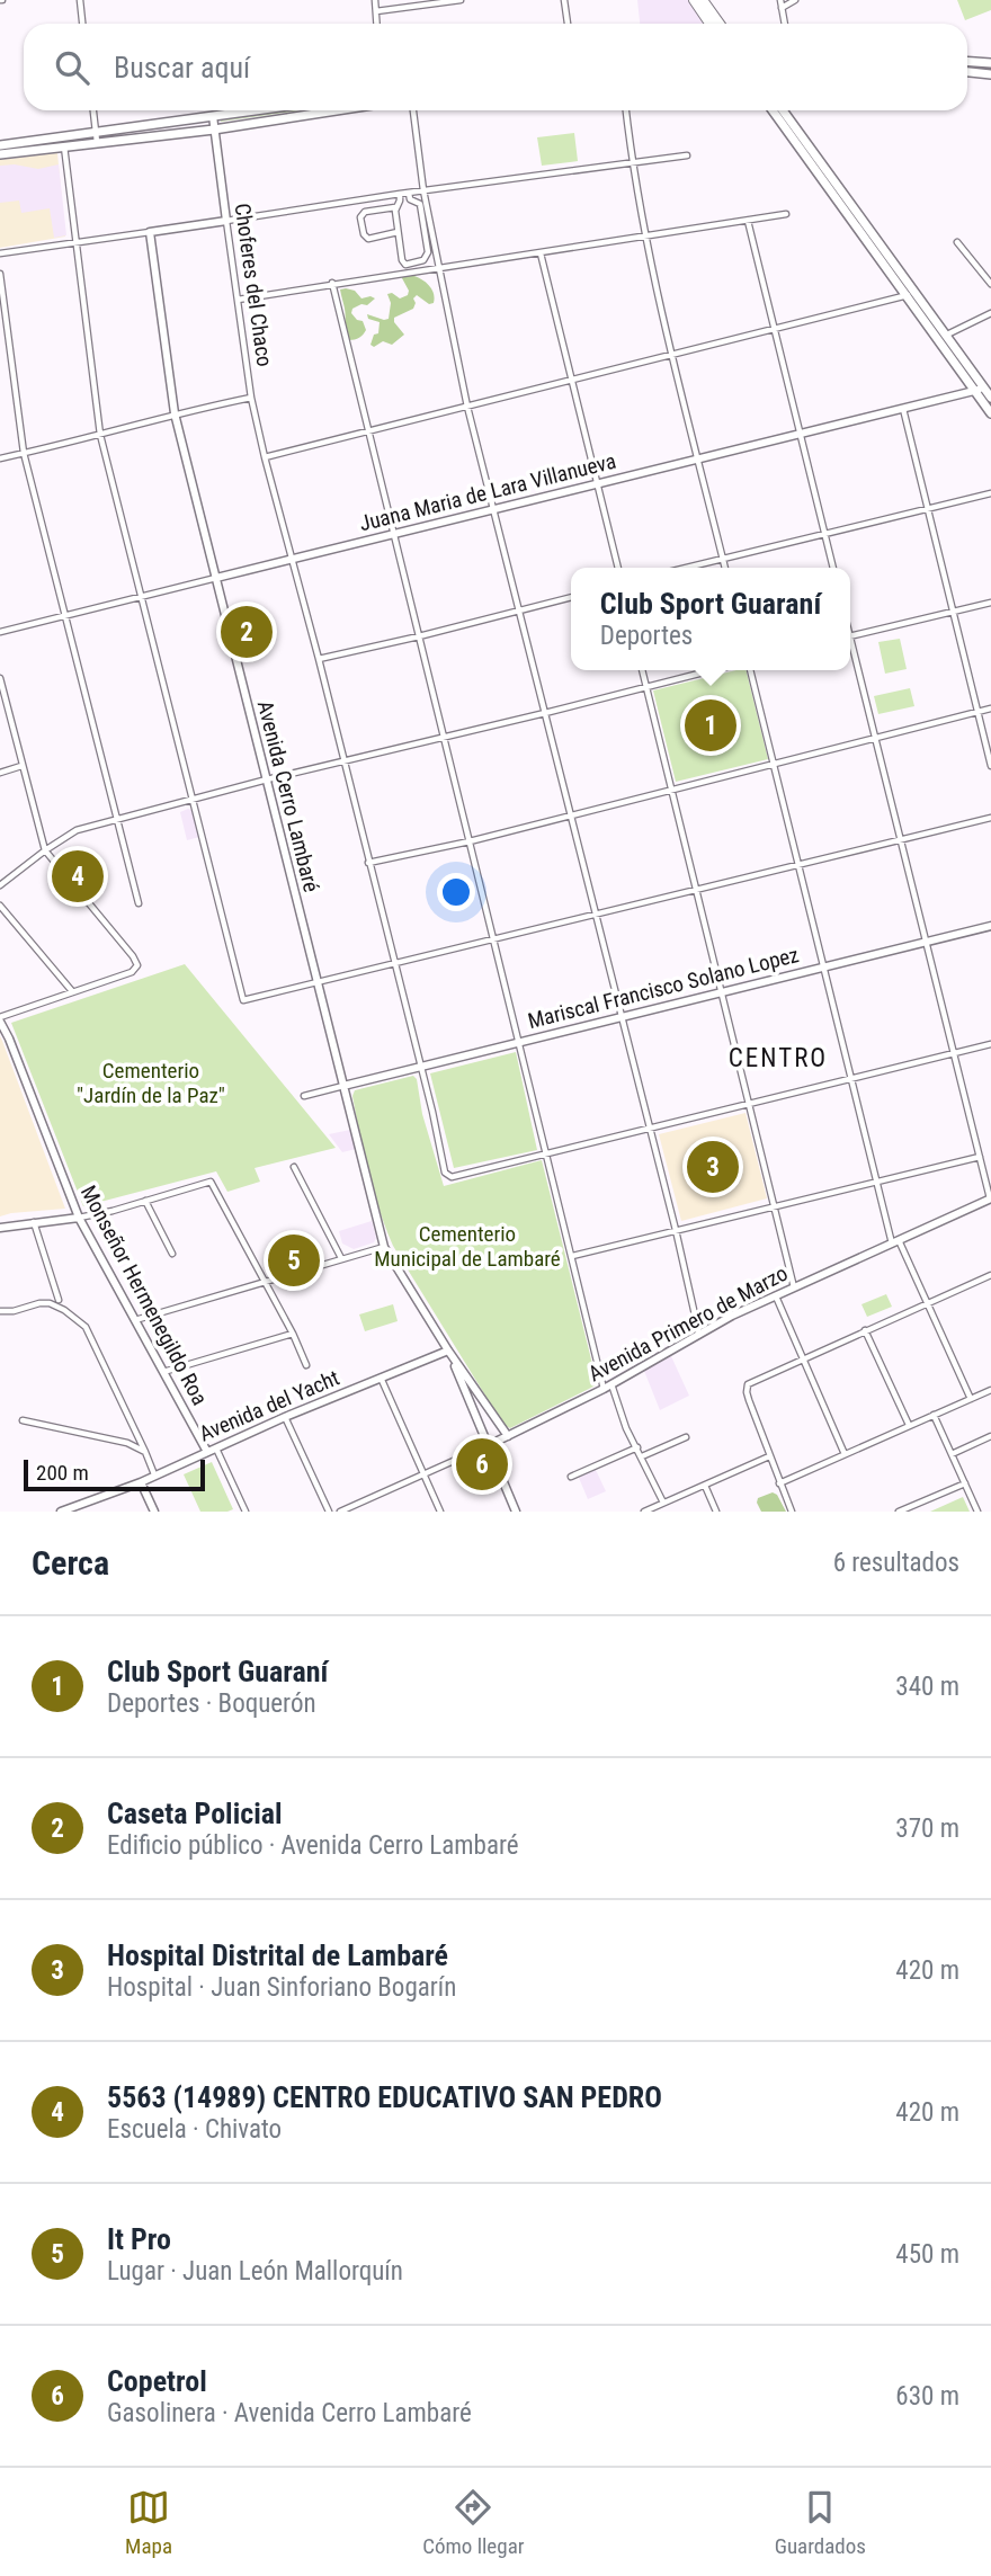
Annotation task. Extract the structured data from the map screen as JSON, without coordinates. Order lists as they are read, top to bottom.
{
  "streets": {
    "street": [
      "Choferes del Chaco",
      "Juana Maria de Lara Villanueva",
      "Avenida Cerro Lambaré",
      "Mariscal Francisco Solano Lopez",
      "Monseñor Hermenegildo Roa",
      "Avenida Primero de Marzo",
      "Avenida del Yacht"
    ]
  },
  "crossings": [
    ["Choferes del Chaco", "Juana Maria de Lara Villanueva"],
    ["Choferes del Chaco", "Mariscal Francisco Solano Lopez"],
    ["Juana Maria de Lara Villanueva", "Avenida Cerro Lambaré"],
    ["Avenida Cerro Lambaré", "Mariscal Francisco Solano Lopez"],
    ["Avenida Cerro Lambaré", "Avenida Primero de Marzo"],
    ["Avenida Cerro Lambaré", "Avenida del Yacht"],
    ["Monseñor Hermenegildo Roa", "Avenida del Yacht"]
  ],
  "districts": ["CENTRO"],
  "parks": ["Cementerio \"Jardín de la Paz\"", "Cementerio Municipal de Lambaré"],
  "scale_bar": "200 m",
  "page": {
    "search": "Buscar aquí",
    "popup": ["Club Sport Guaraní", "Deportes"],
    "pins": [
      "2",
      "1",
      "4",
      "3",
      "5",
      "6"
    ],
    "scale": "200 m",
    "heading": ["Cerca", "6 resultados"],
    "list": [
      {
        "mark": "1",
        "name": "Club Sport Guaraní",
        "note": "Deportes · Boquerón",
        "value": "340 m"
      },
      {
        "mark": "2",
        "name": "Caseta Policial",
        "note": "Edificio público · Avenida Cerro Lambaré",
        "value": "370 m"
      },
      {
        "mark": "3",
        "name": "Hospital Distrital de Lambaré",
        "note": "Hospital · Juan Sinforiano Bogarín",
        "value": "420 m"
      },
      {
        "mark": "4",
        "name": "5563 (14989) CENTRO EDUCATIVO SAN PEDRO",
        "note": "Escuela · Chivato",
        "value": "420 m"
      },
      {
        "mark": "5",
        "name": "It Pro",
        "note": "Lugar · Juan León Mallorquín",
        "value": "450 m"
      },
      {
        "mark": "6",
        "name": "Copetrol",
        "note": "Gasolinera · Avenida Cerro Lambaré",
        "value": "630 m"
      }
    ],
    "nav": ["Mapa", "Cómo llegar", "Guardados"]
  }
}
